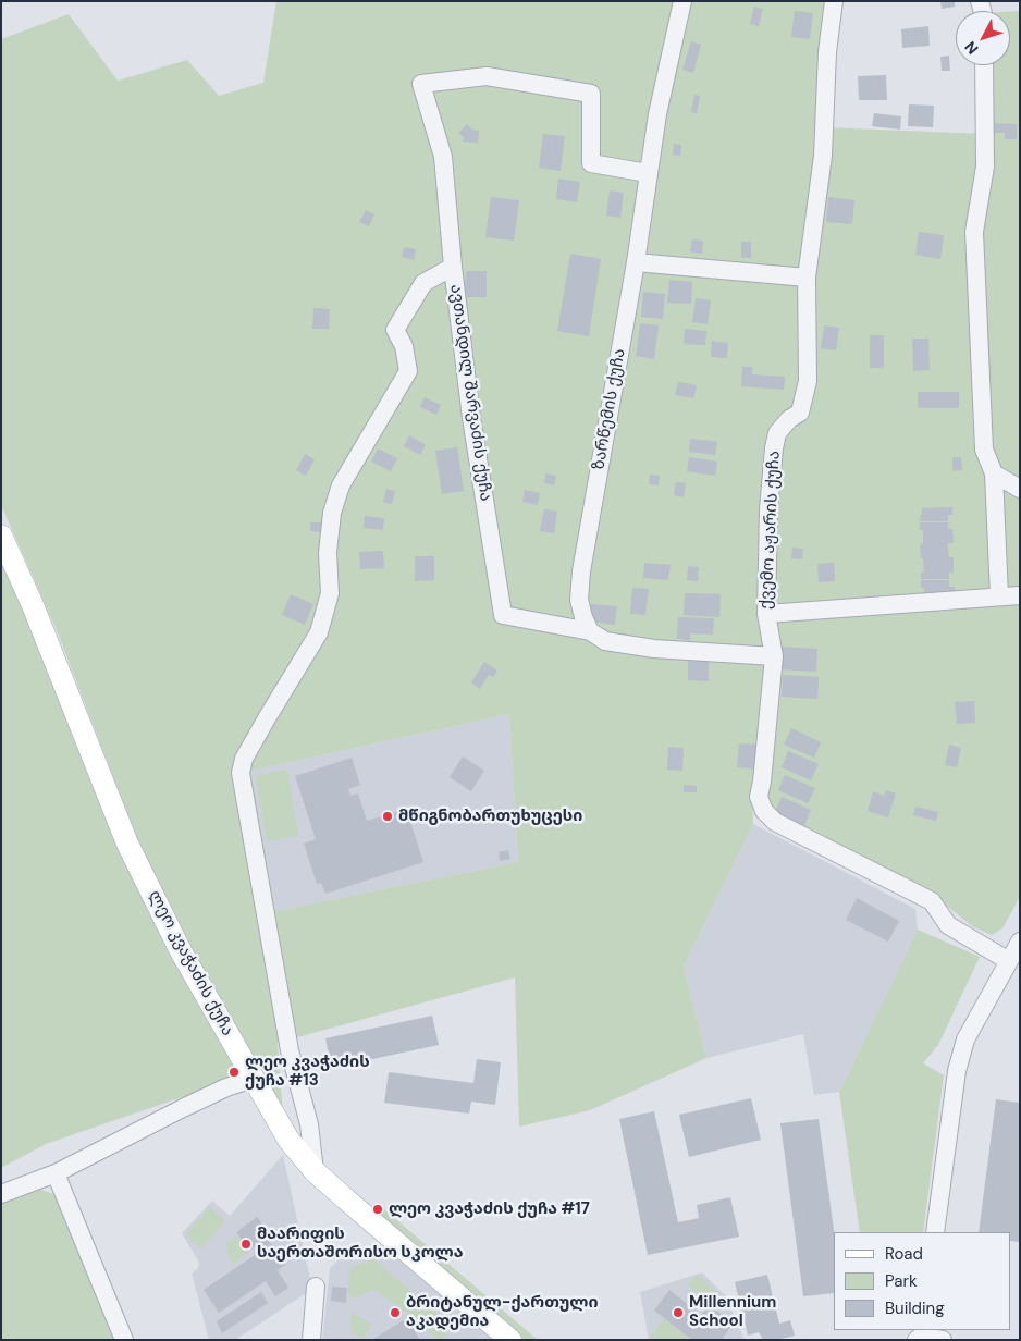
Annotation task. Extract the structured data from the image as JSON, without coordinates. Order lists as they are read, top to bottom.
{
  "streets": {
    "main road": ["ლეო კვაჭაძის ქუჩა"],
    "street": ["ავთანდილ შარვაძის ქუჩა", "ზარწემის ქუჩა", "ქვემო აჟარის ქუჩა"]
  },
  "crossings": [
    ["ავთანდილ შარვაძის ქუჩა", "ზარწემის ქუჩა"]
  ],
  "places": [
    "მწიგნობართუხუცესი",
    "ლეო კვაჭაძის ქუჩა #13",
    "ლეო კვაჭაძის ქუჩა #17",
    "მაარიფის საერთაშორისო სკოლა",
    "ბრიტანულ-ქართული აკადემია",
    "Millennium School"
  ],
  "legend": ["Road", "Park", "Building"],
  "north": "bottom left"
}
